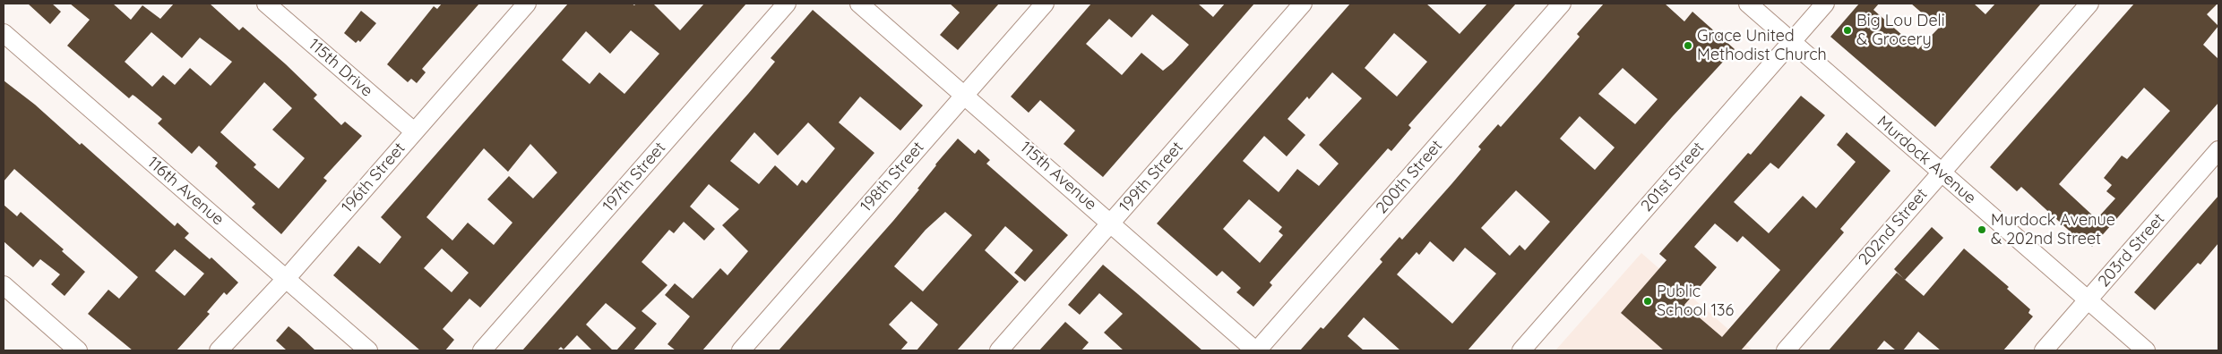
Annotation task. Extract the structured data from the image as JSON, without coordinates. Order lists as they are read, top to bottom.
{
  "streets": {
    "street": [
      "115th Drive",
      "Murdock Avenue",
      "115th Avenue",
      "197th Street",
      "198th Street",
      "199th Street",
      "200th Street",
      "201st Street",
      "196th Street",
      "116th Avenue",
      "202nd Street",
      "203rd Street"
    ]
  },
  "crossings": [
    ["115th Drive", "196th Street"],
    ["Murdock Avenue", "201st Street"],
    ["Murdock Avenue", "202nd Street"],
    ["Murdock Avenue", "203rd Street"],
    ["115th Avenue", "198th Street"],
    ["115th Avenue", "199th Street"],
    ["115th Avenue", "200th Street"],
    ["196th Street", "116th Avenue"]
  ],
  "places": [
    "Big Lou Deli & Grocery",
    "Grace United Methodist Church",
    "Murdock Avenue & 202nd Street",
    "Public School 136"
  ]
}
